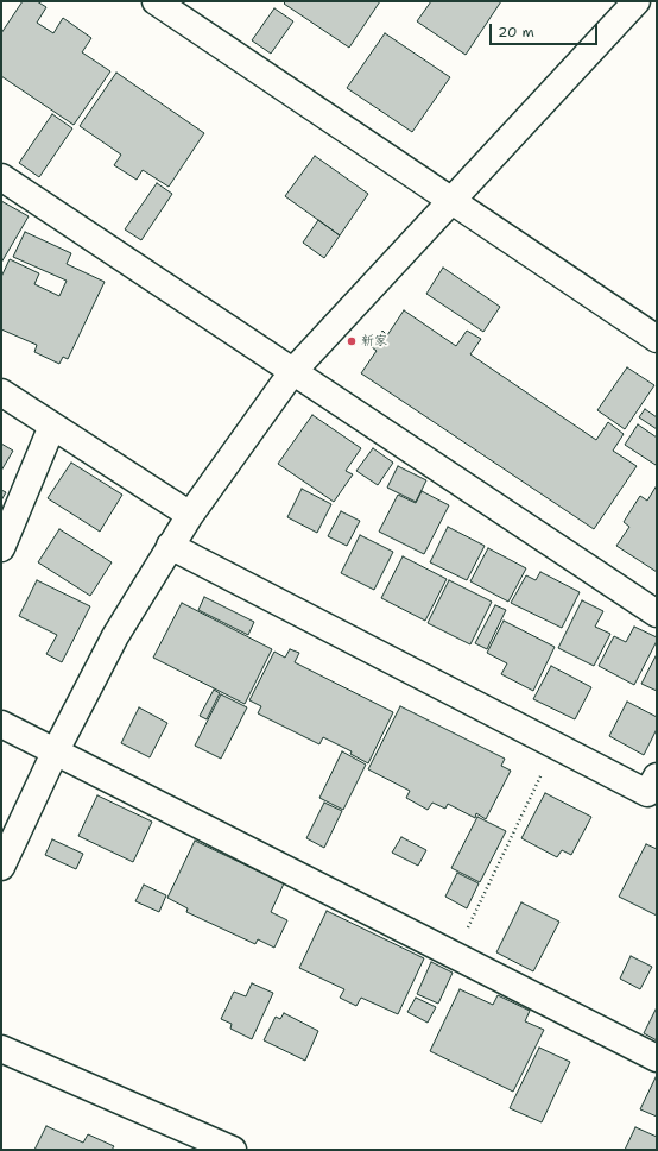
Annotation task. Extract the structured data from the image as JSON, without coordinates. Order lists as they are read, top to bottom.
{
  "places": ["新家"],
  "scale_bar": "20 m"
}
